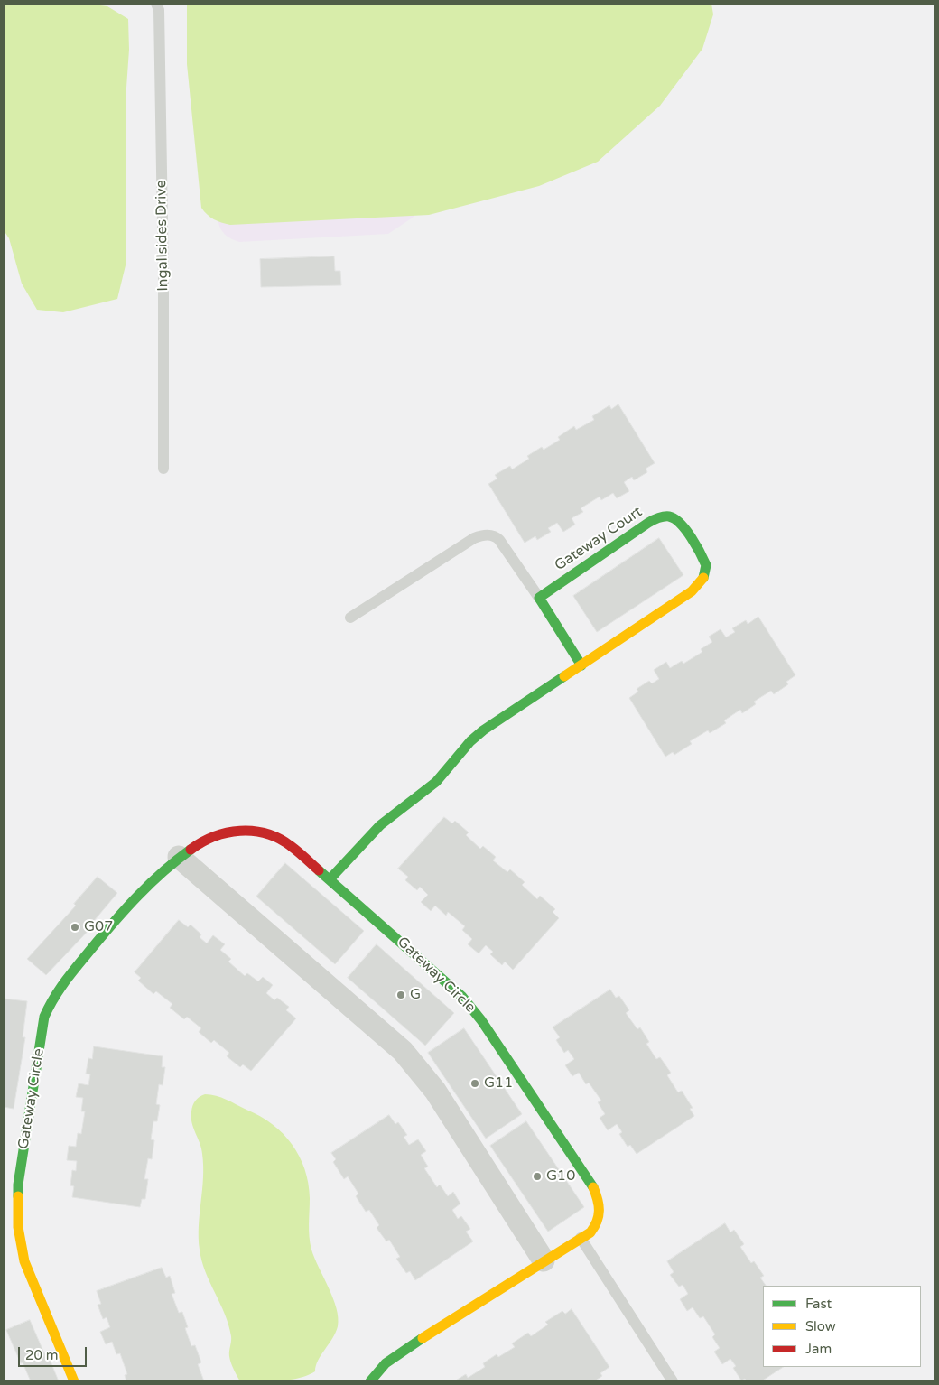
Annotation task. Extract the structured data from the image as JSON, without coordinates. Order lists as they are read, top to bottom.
{
  "streets": {
    "street": ["Gateway Court", "Gateway Circle"],
    "lane": ["Ingallsides Drive"]
  },
  "crossings": [
    ["Gateway Court", "Gateway Circle"]
  ],
  "places": [
    "G07",
    "G",
    "G11",
    "G10"
  ],
  "legend": ["Fast", "Slow", "Jam"],
  "scale_bar": "20 m"
}
